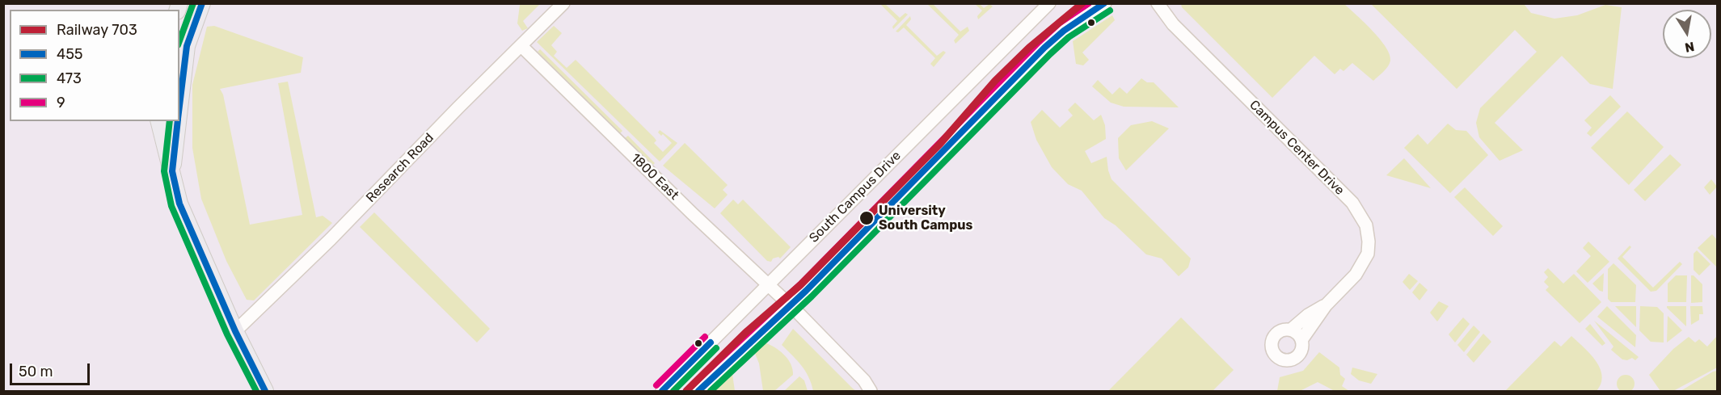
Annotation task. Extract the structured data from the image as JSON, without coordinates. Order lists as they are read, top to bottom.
{
  "streets": {
    "street": [
      "Campus Center Drive",
      "Research Road",
      "1800 East",
      "South Campus Drive"
    ]
  },
  "crossings": [
    ["Research Road", "1800 East"],
    ["1800 East", "South Campus Drive"]
  ],
  "places": ["University South Campus"],
  "lines": [
    "rail line 703",
    "transit line 455",
    "transit line 473",
    "transit line 9"
  ],
  "legend": [
    "Railway 703",
    "455",
    "473",
    "9"
  ],
  "scale_bar": "50 m",
  "north": "bottom"
}
